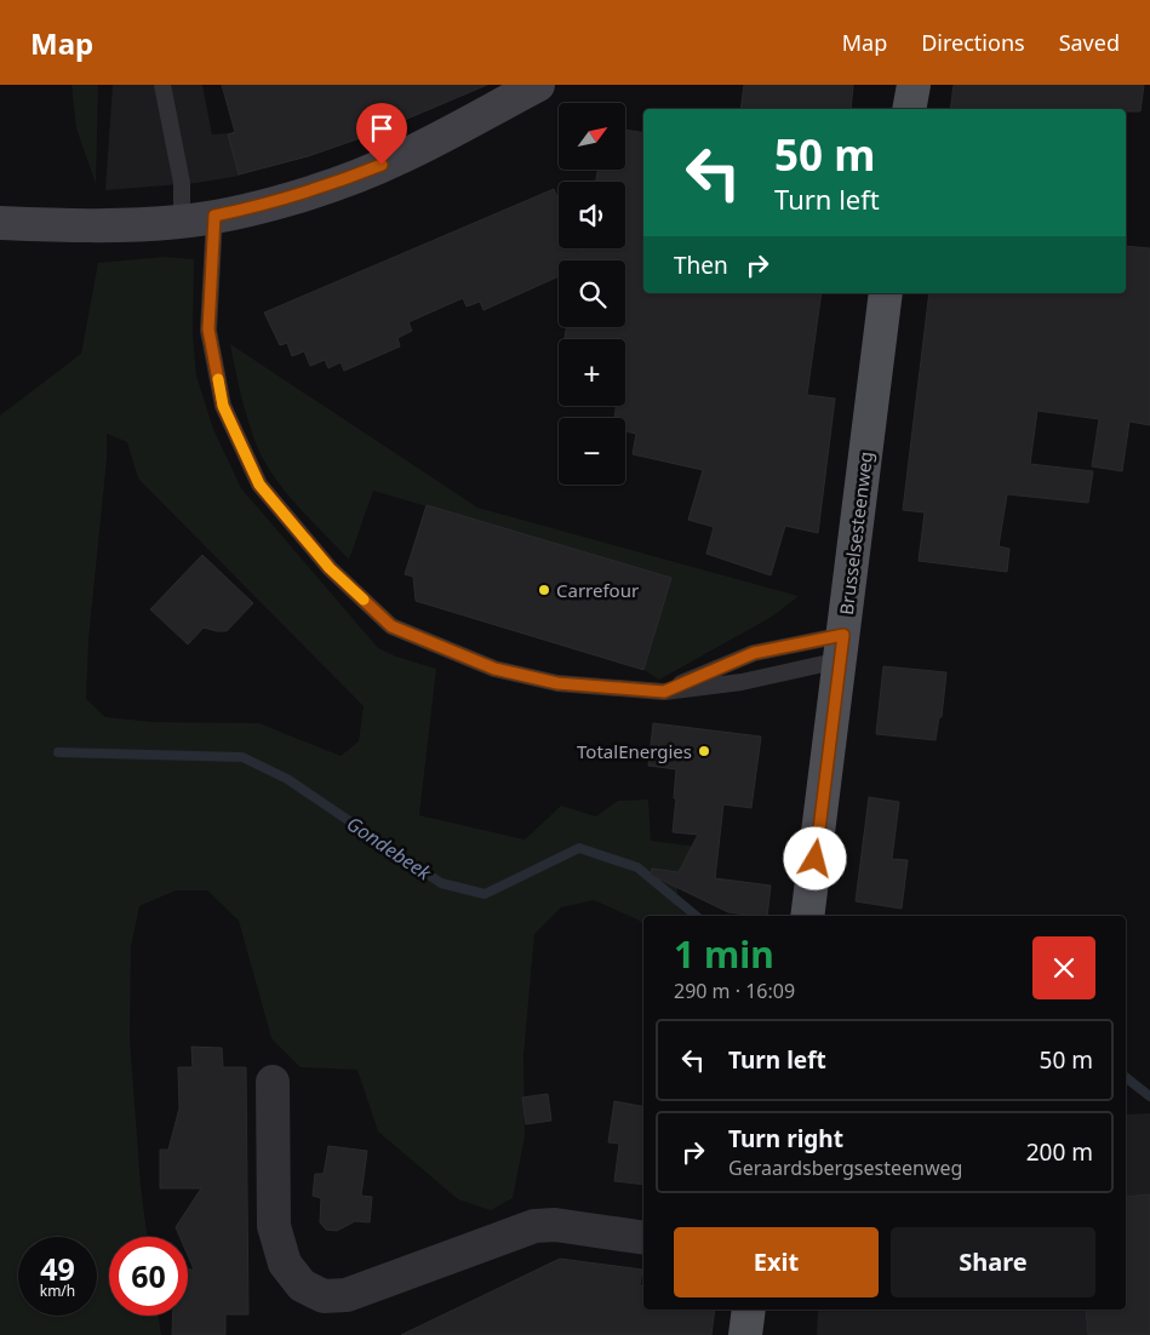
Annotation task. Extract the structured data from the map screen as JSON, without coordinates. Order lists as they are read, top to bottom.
{
  "streets": {
    "main road": ["Brusselsesteenweg"]
  },
  "water": ["Gondebeek"],
  "places": ["Carrefour", "TotalEnergies"],
  "north": "top right",
  "page": {
    "header": "Map",
    "nav": ["Map", "Directions", "Saved"],
    "map_buttons": ["+", "−"],
    "turn": ["50 m", "Turn left"],
    "then": "Then",
    "heading": ["1 min", "290 m · 16:09"],
    "list": [
      {
        "name": "Turn left",
        "value": "50 m"
      },
      {
        "name": "Turn right",
        "note": "Geraardsbergsesteenweg",
        "value": "200 m"
      }
    ],
    "buttons": ["Exit", "Share"],
    "speed": "49 km/h",
    "limit": "60"
  }
}
